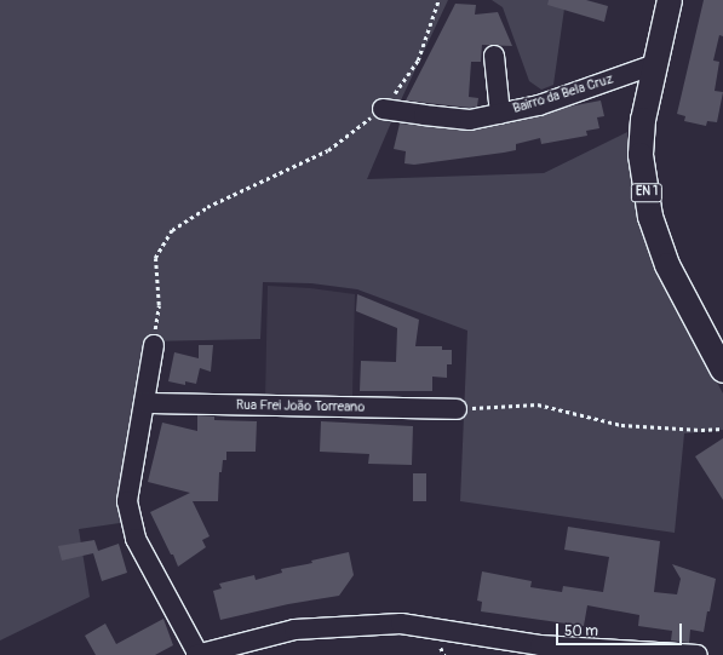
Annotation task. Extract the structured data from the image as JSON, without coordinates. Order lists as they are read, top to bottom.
{
  "streets": {
    "main road": ["EN 1"],
    "street": ["Bairro da Bela Cruz", "Rua Frei João Torreano"]
  },
  "crossings": [
    ["Bairro da Bela Cruz", "EN 1"]
  ],
  "scale_bar": "50 m"
}
